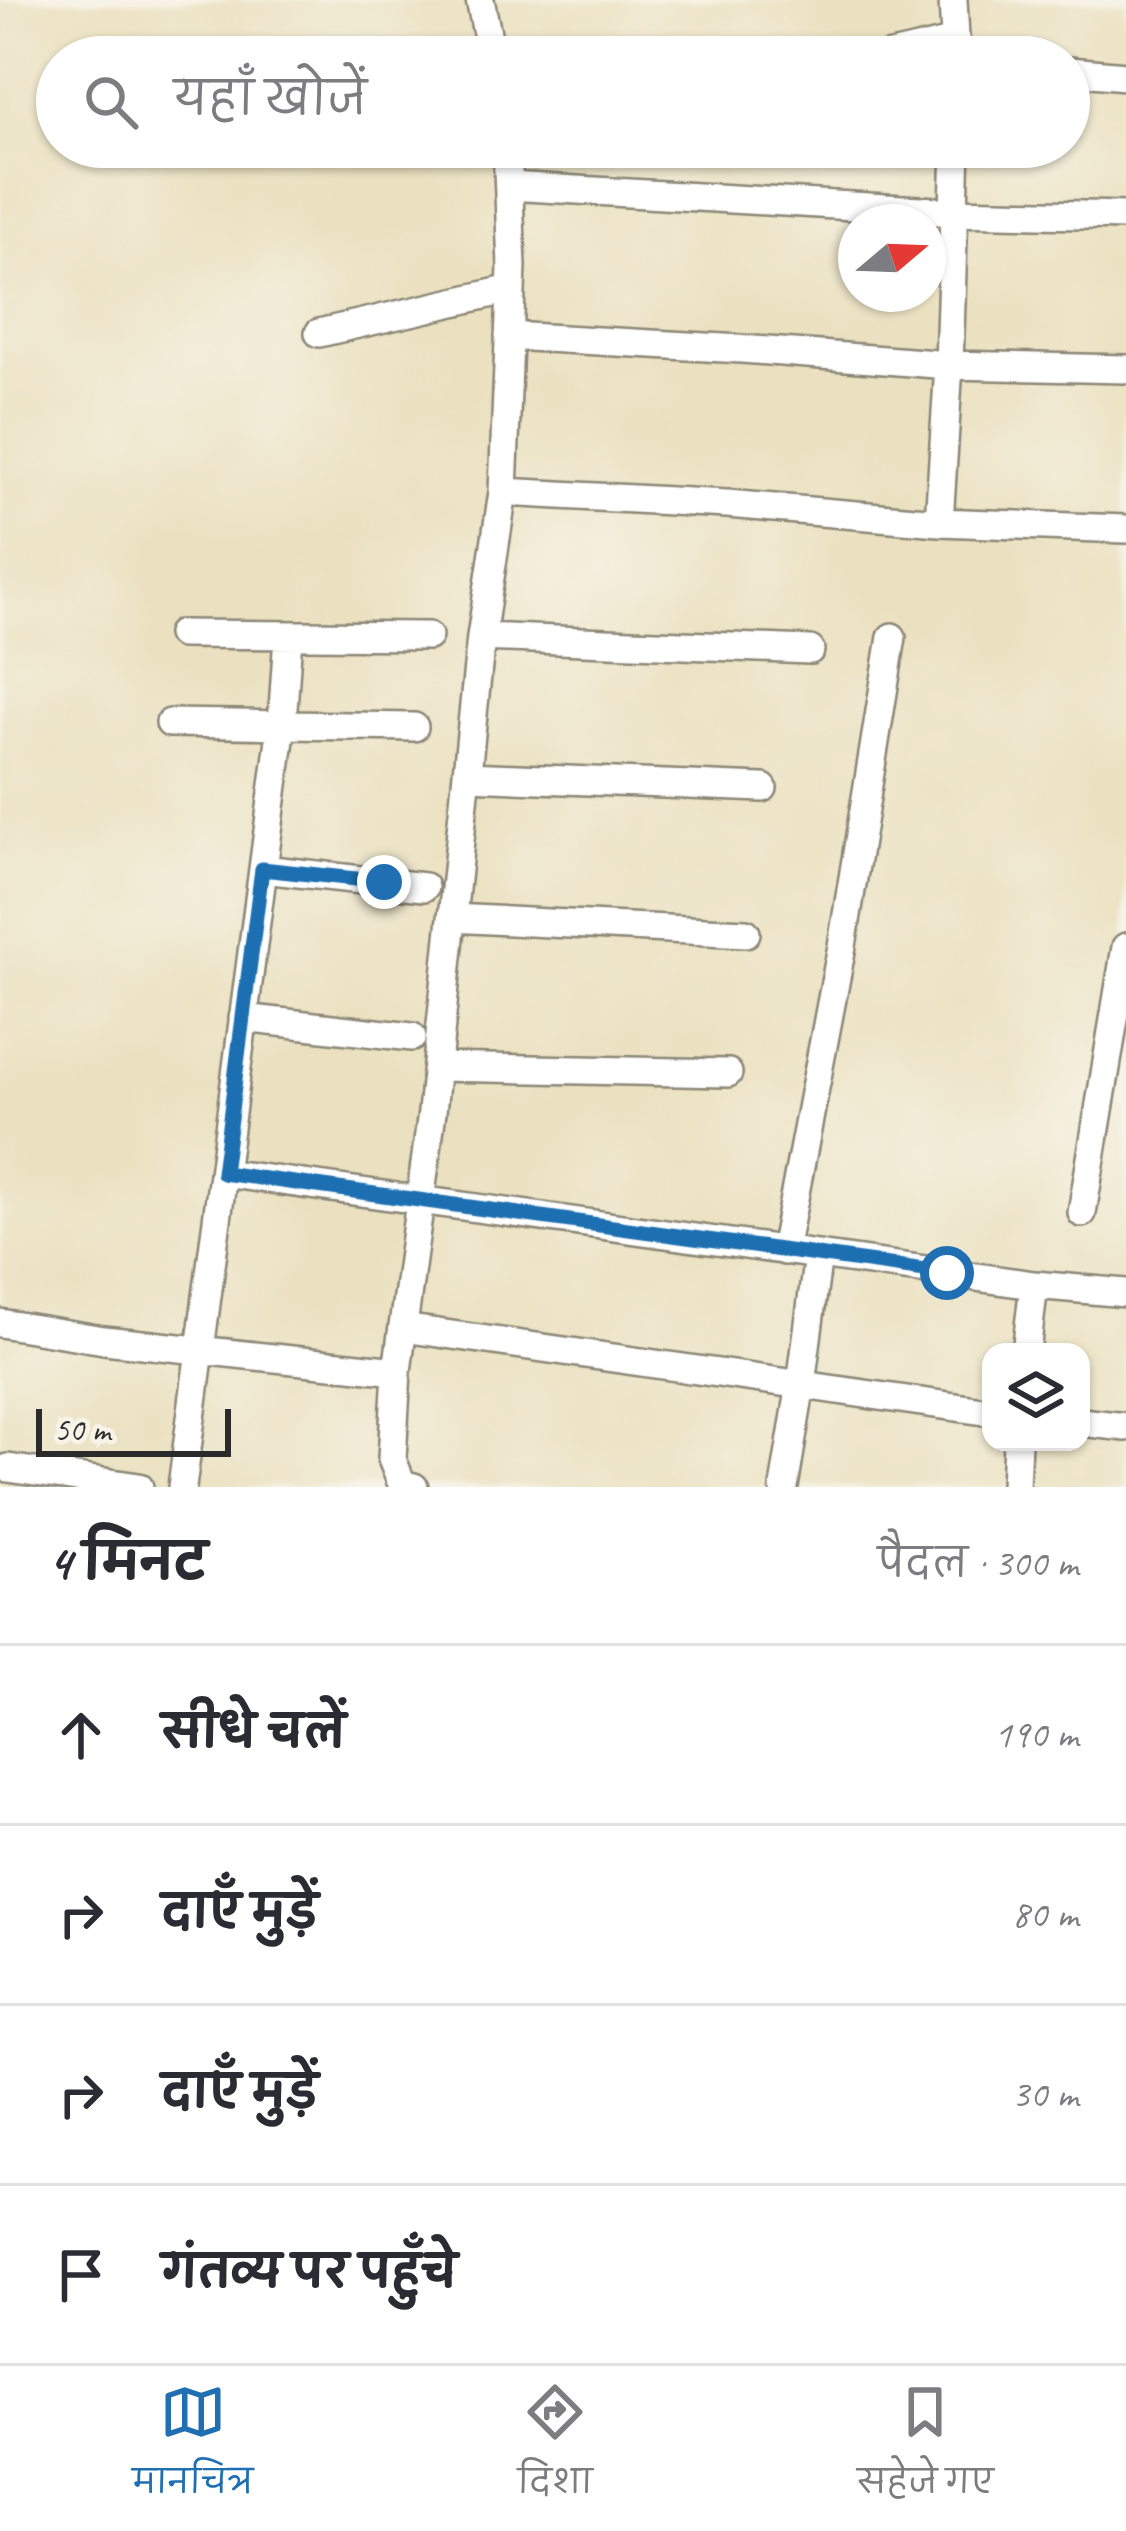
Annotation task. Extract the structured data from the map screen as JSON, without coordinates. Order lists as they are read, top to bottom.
{
  "scale_bar": "50 m",
  "north": "right",
  "page": {
    "search": "यहाँ खोजें",
    "scale": "50 m",
    "heading": ["4 मिनट", "पैदल · 300 m"],
    "list": [
      ["सीधे चलें", "190 m"],
      ["दाएँ मुड़ें", "80 m"],
      ["दाएँ मुड़ें", "30 m"],
      "गंतव्य पर पहुँचे"
    ],
    "nav": ["मानचित्र", "दिशा", "सहेजे गए"]
  }
}
